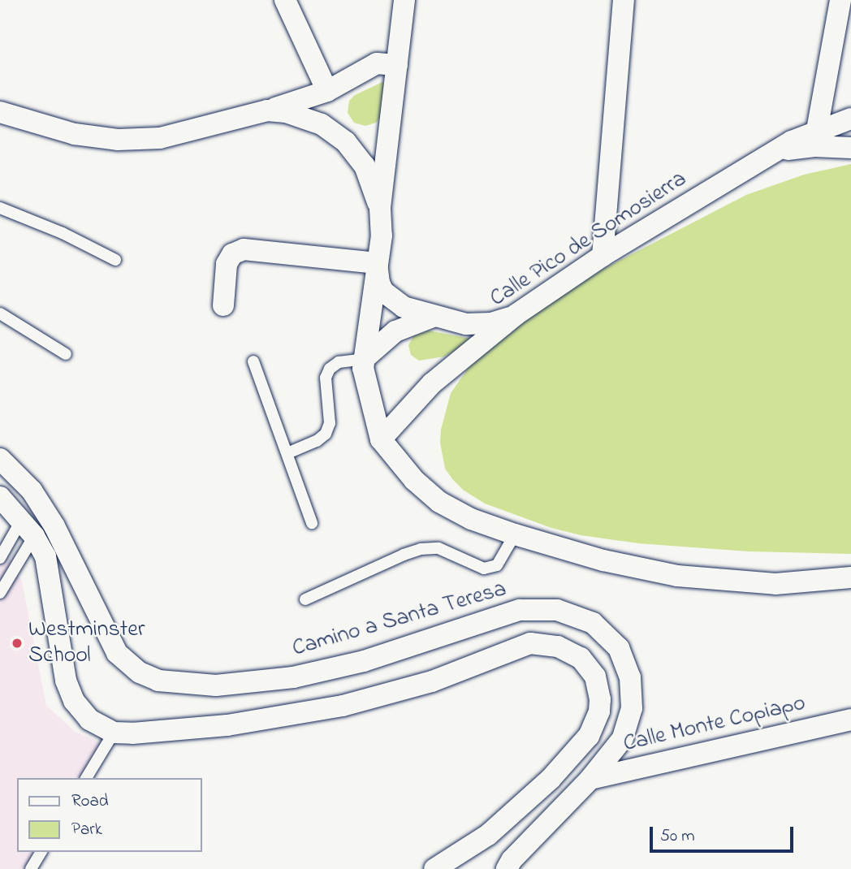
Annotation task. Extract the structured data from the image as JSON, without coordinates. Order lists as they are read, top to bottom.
{
  "streets": {
    "street": ["Calle Pico de Somosierra", "Camino a Santa Teresa", "Calle Monte Copiapo"]
  },
  "crossings": [
    ["Camino a Santa Teresa", "Calle Monte Copiapo"]
  ],
  "places": ["Westminster School"],
  "legend": ["Road", "Park"],
  "scale_bar": "50 m"
}
